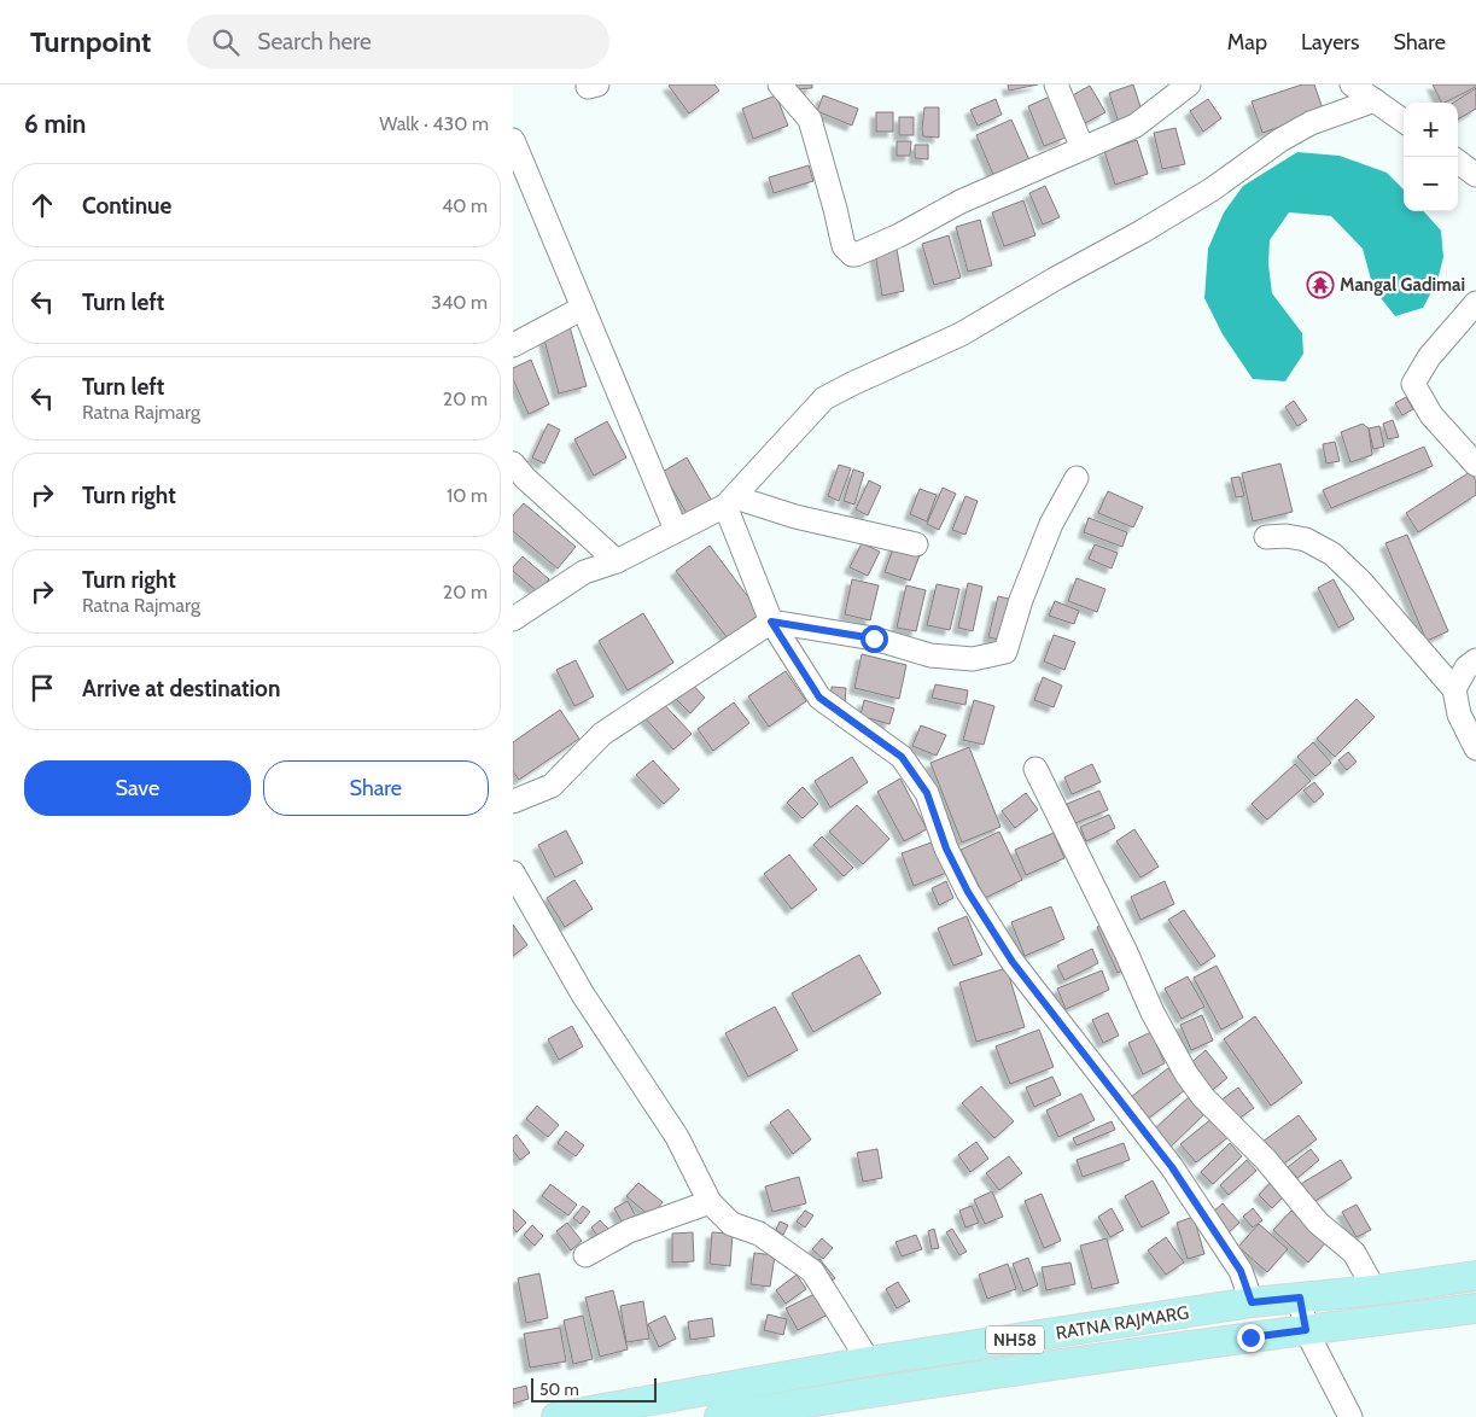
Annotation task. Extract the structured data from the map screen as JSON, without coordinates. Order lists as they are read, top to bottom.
{
  "streets": {
    "main road": ["RATNA RAJMARG", "NH58"]
  },
  "places": {
    "temple": ["Mangal Gadimai"]
  },
  "scale_bar": "50 m",
  "page": {
    "header": "Turnpoint",
    "search": "Search here",
    "nav": ["Map", "Layers", "Share"],
    "heading": ["6 min", "Walk · 430 m"],
    "map_buttons": ["+", "−"],
    "list": [
      ["Continue", "40 m"],
      ["Turn left", "340 m"],
      ["Turn left", "Ratna Rajmarg", "20 m"],
      ["Turn right", "10 m"],
      ["Turn right", "Ratna Rajmarg", "20 m"],
      "Arrive at destination"
    ],
    "buttons": ["Save", "Share"],
    "scale": "50 m"
  }
}
